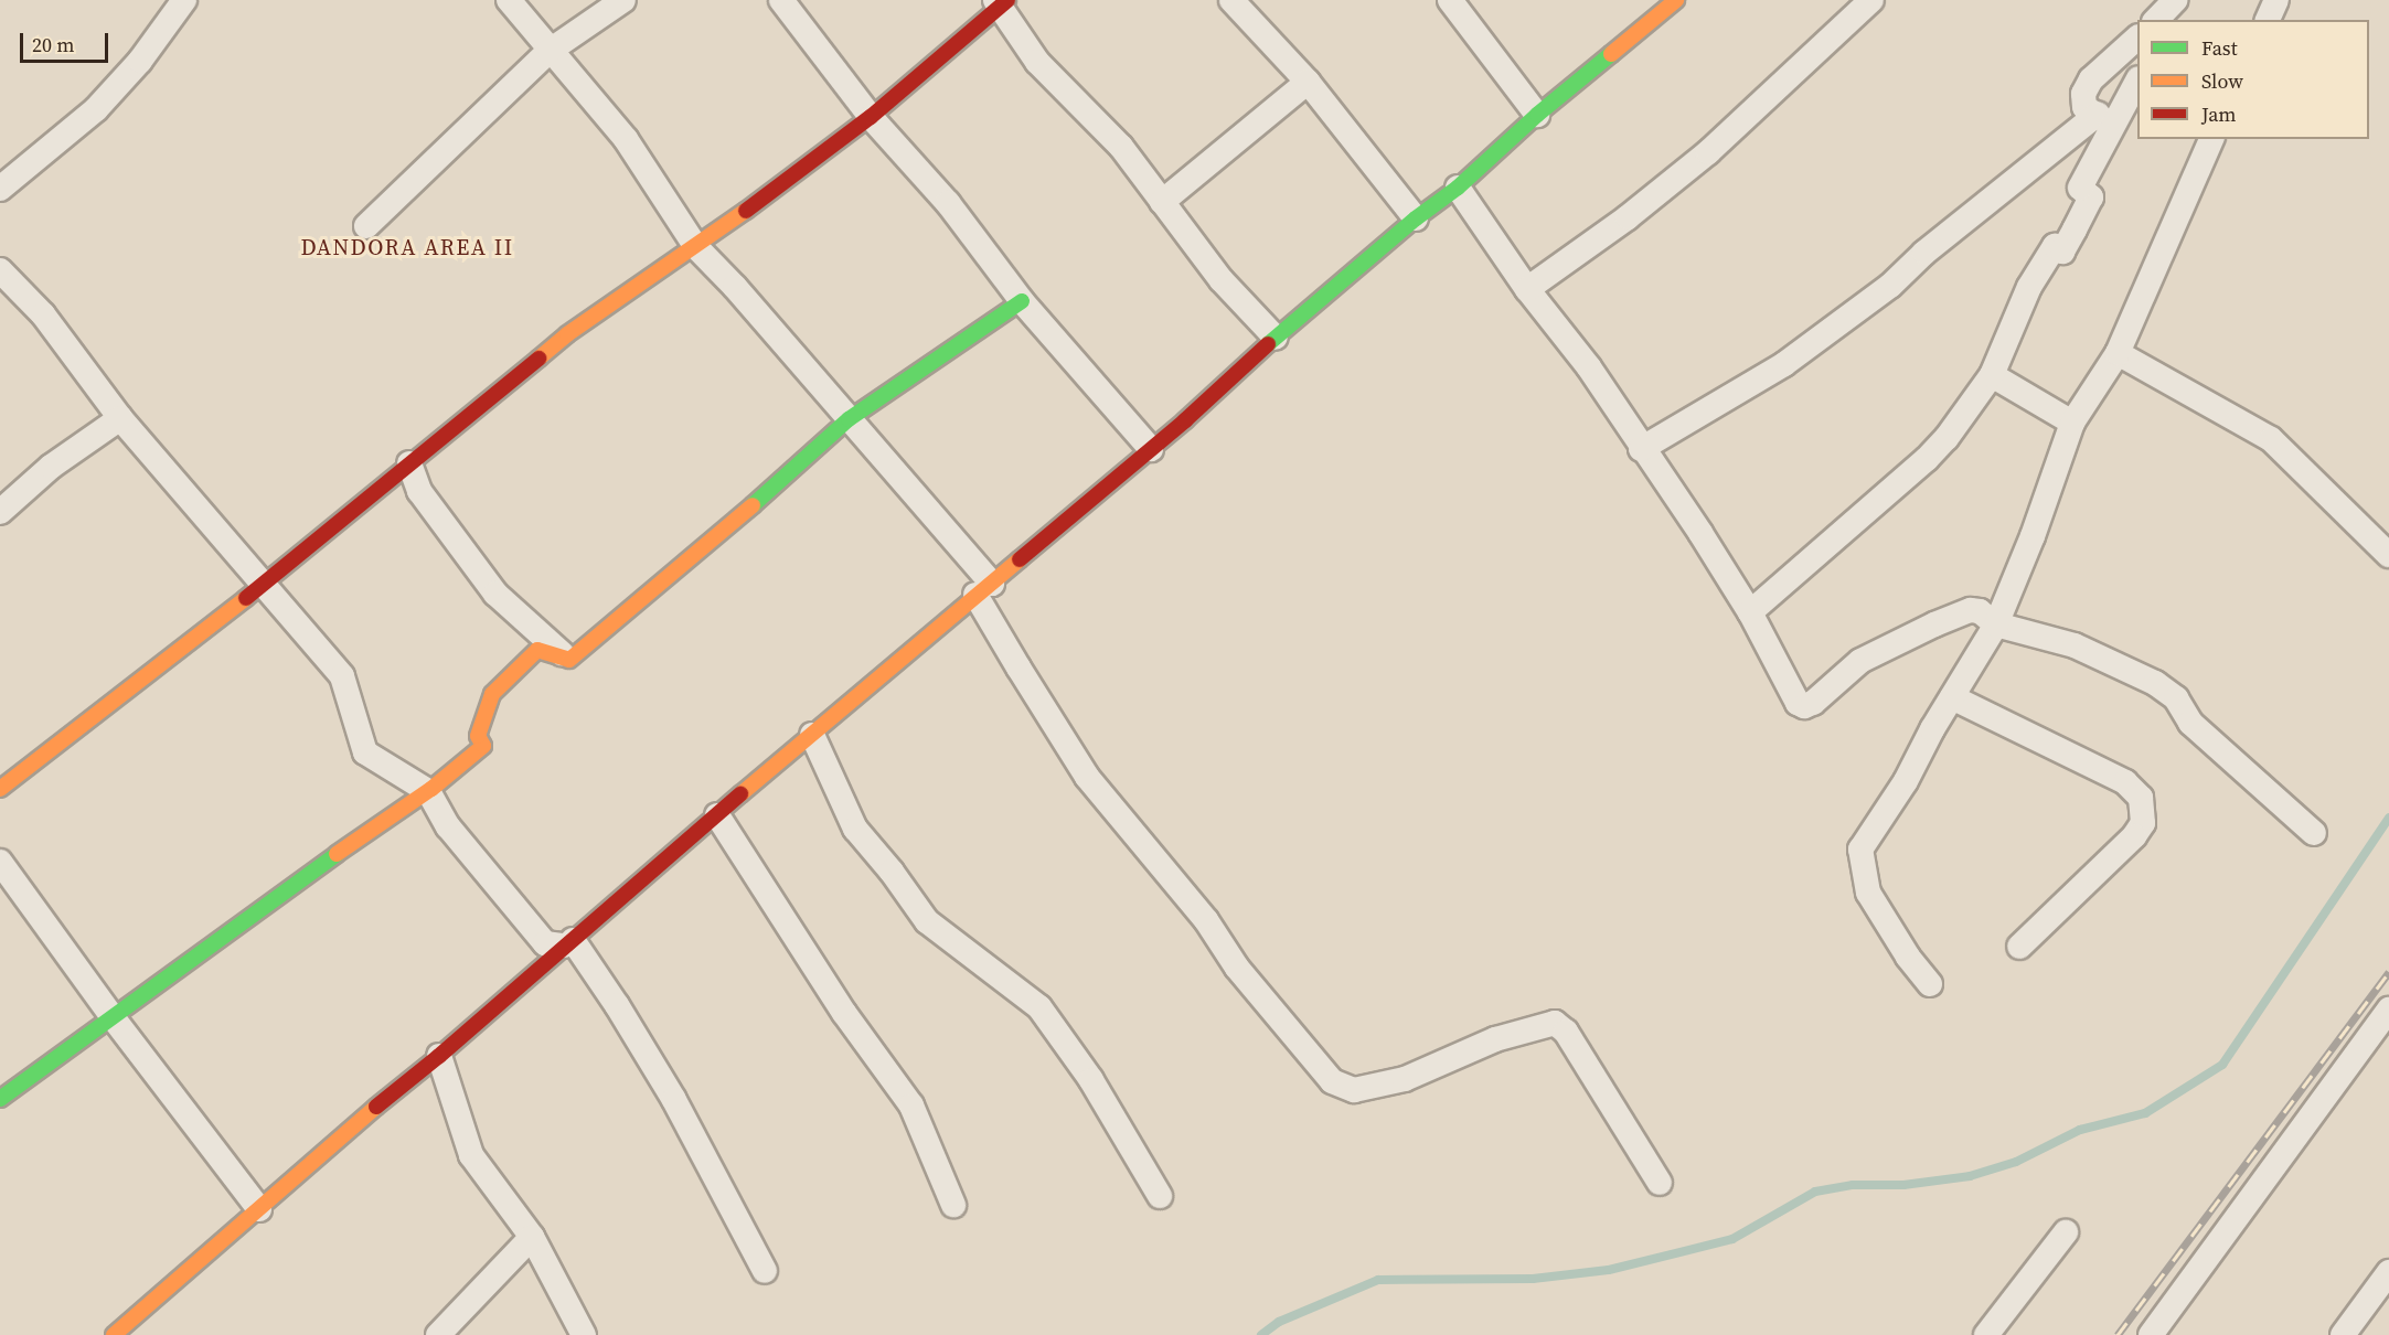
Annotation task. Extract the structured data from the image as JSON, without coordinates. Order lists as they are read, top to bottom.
{
  "districts": ["DANDORA AREA II"],
  "legend": ["Fast", "Slow", "Jam"],
  "scale_bar": "20 m"
}
